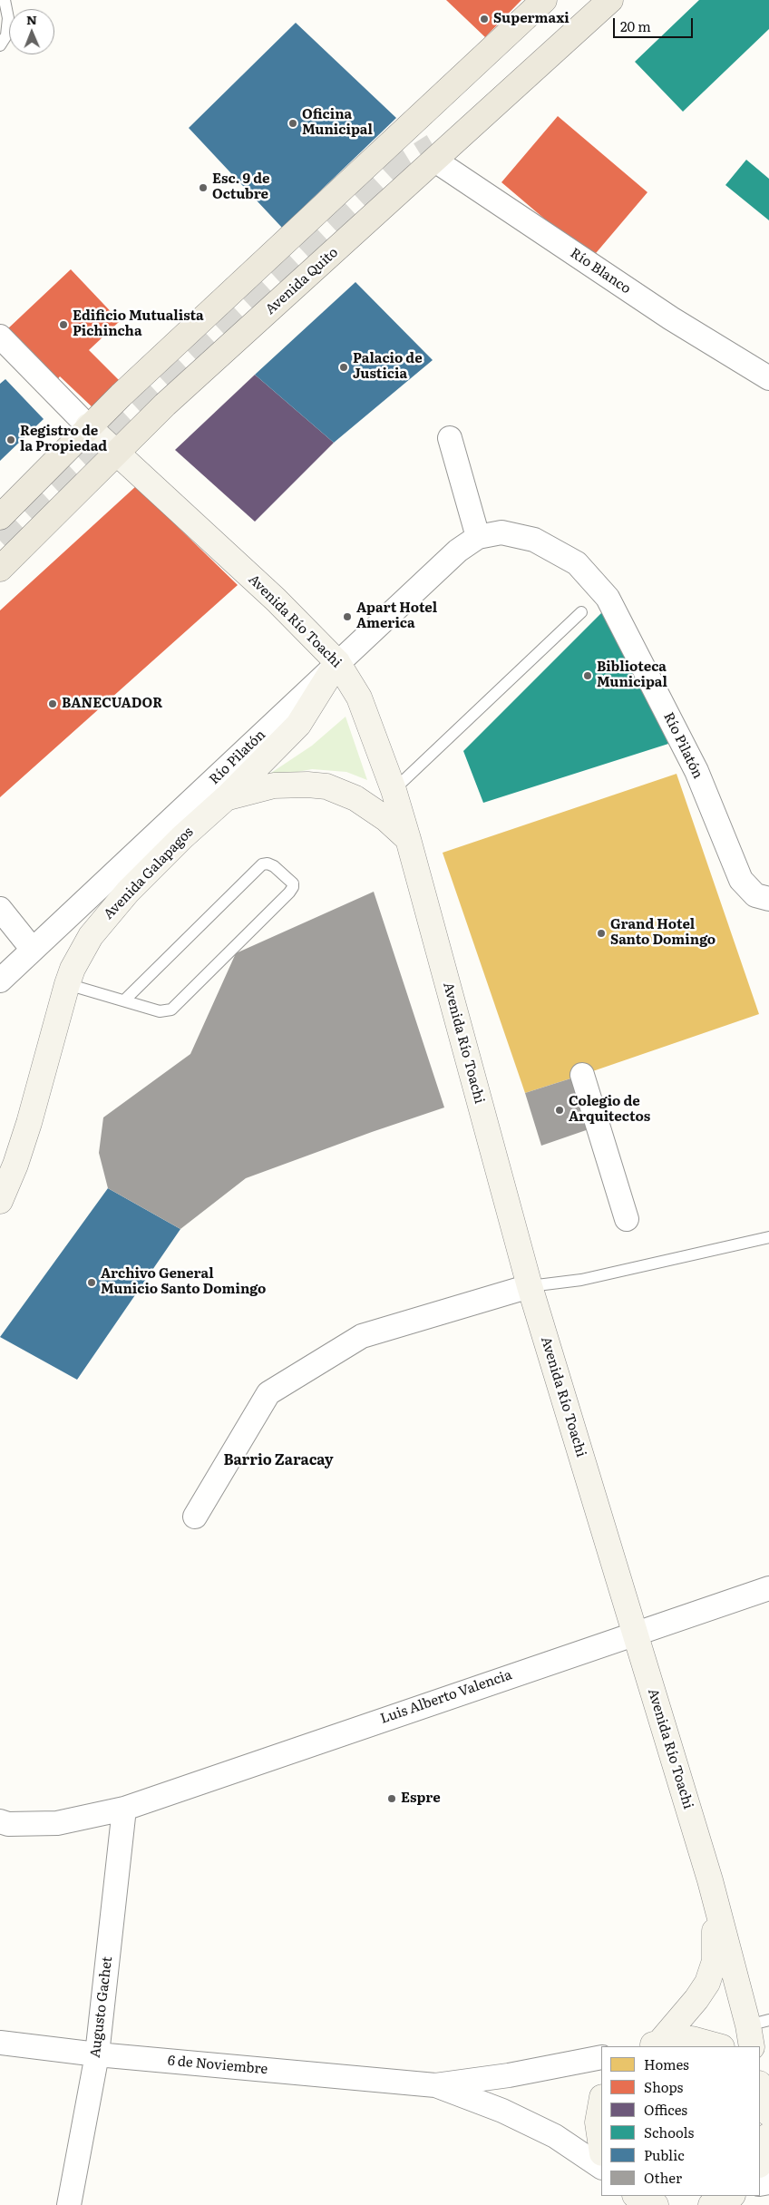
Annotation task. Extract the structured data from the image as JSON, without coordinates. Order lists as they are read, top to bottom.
{
  "streets": {
    "main road": ["Avenida Quito", "Avenida Río Toachi", "Avenida Galapagos"],
    "street": [
      "Río Blanco",
      "Río Pilatón",
      "Luis Alberto Valencia",
      "Augusto Gachet",
      "6 de Noviembre"
    ]
  },
  "crossings": [
    ["Río Blanco", "Avenida Quito"],
    ["Avenida Quito", "Avenida Río Toachi"],
    ["Avenida Río Toachi", "Río Pilatón"],
    ["Avenida Río Toachi", "Avenida Galapagos"],
    ["Avenida Río Toachi", "Luis Alberto Valencia"],
    ["Río Pilatón", "Avenida Galapagos"],
    ["Luis Alberto Valencia", "Augusto Gachet"],
    ["Augusto Gachet", "6 de Noviembre"]
  ],
  "districts": ["Barrio Zaracay"],
  "places": [
    "Supermaxi",
    "Oficina Municipal",
    "Esc. 9 de Octubre",
    "Edificio Mutualista Pichincha",
    "Palacio de Justicia",
    "Registro de la Propiedad",
    "Apart Hotel America",
    "Biblioteca Municipal",
    "BANECUADOR",
    "Grand Hotel Santo Domingo",
    "Colegio de Arquitectos",
    "Archivo General Municio Santo Domingo",
    "Espre"
  ],
  "legend": [
    "Homes",
    "Shops",
    "Offices",
    "Schools",
    "Public",
    "Other"
  ],
  "scale_bar": "20 m",
  "north": "top"
}
